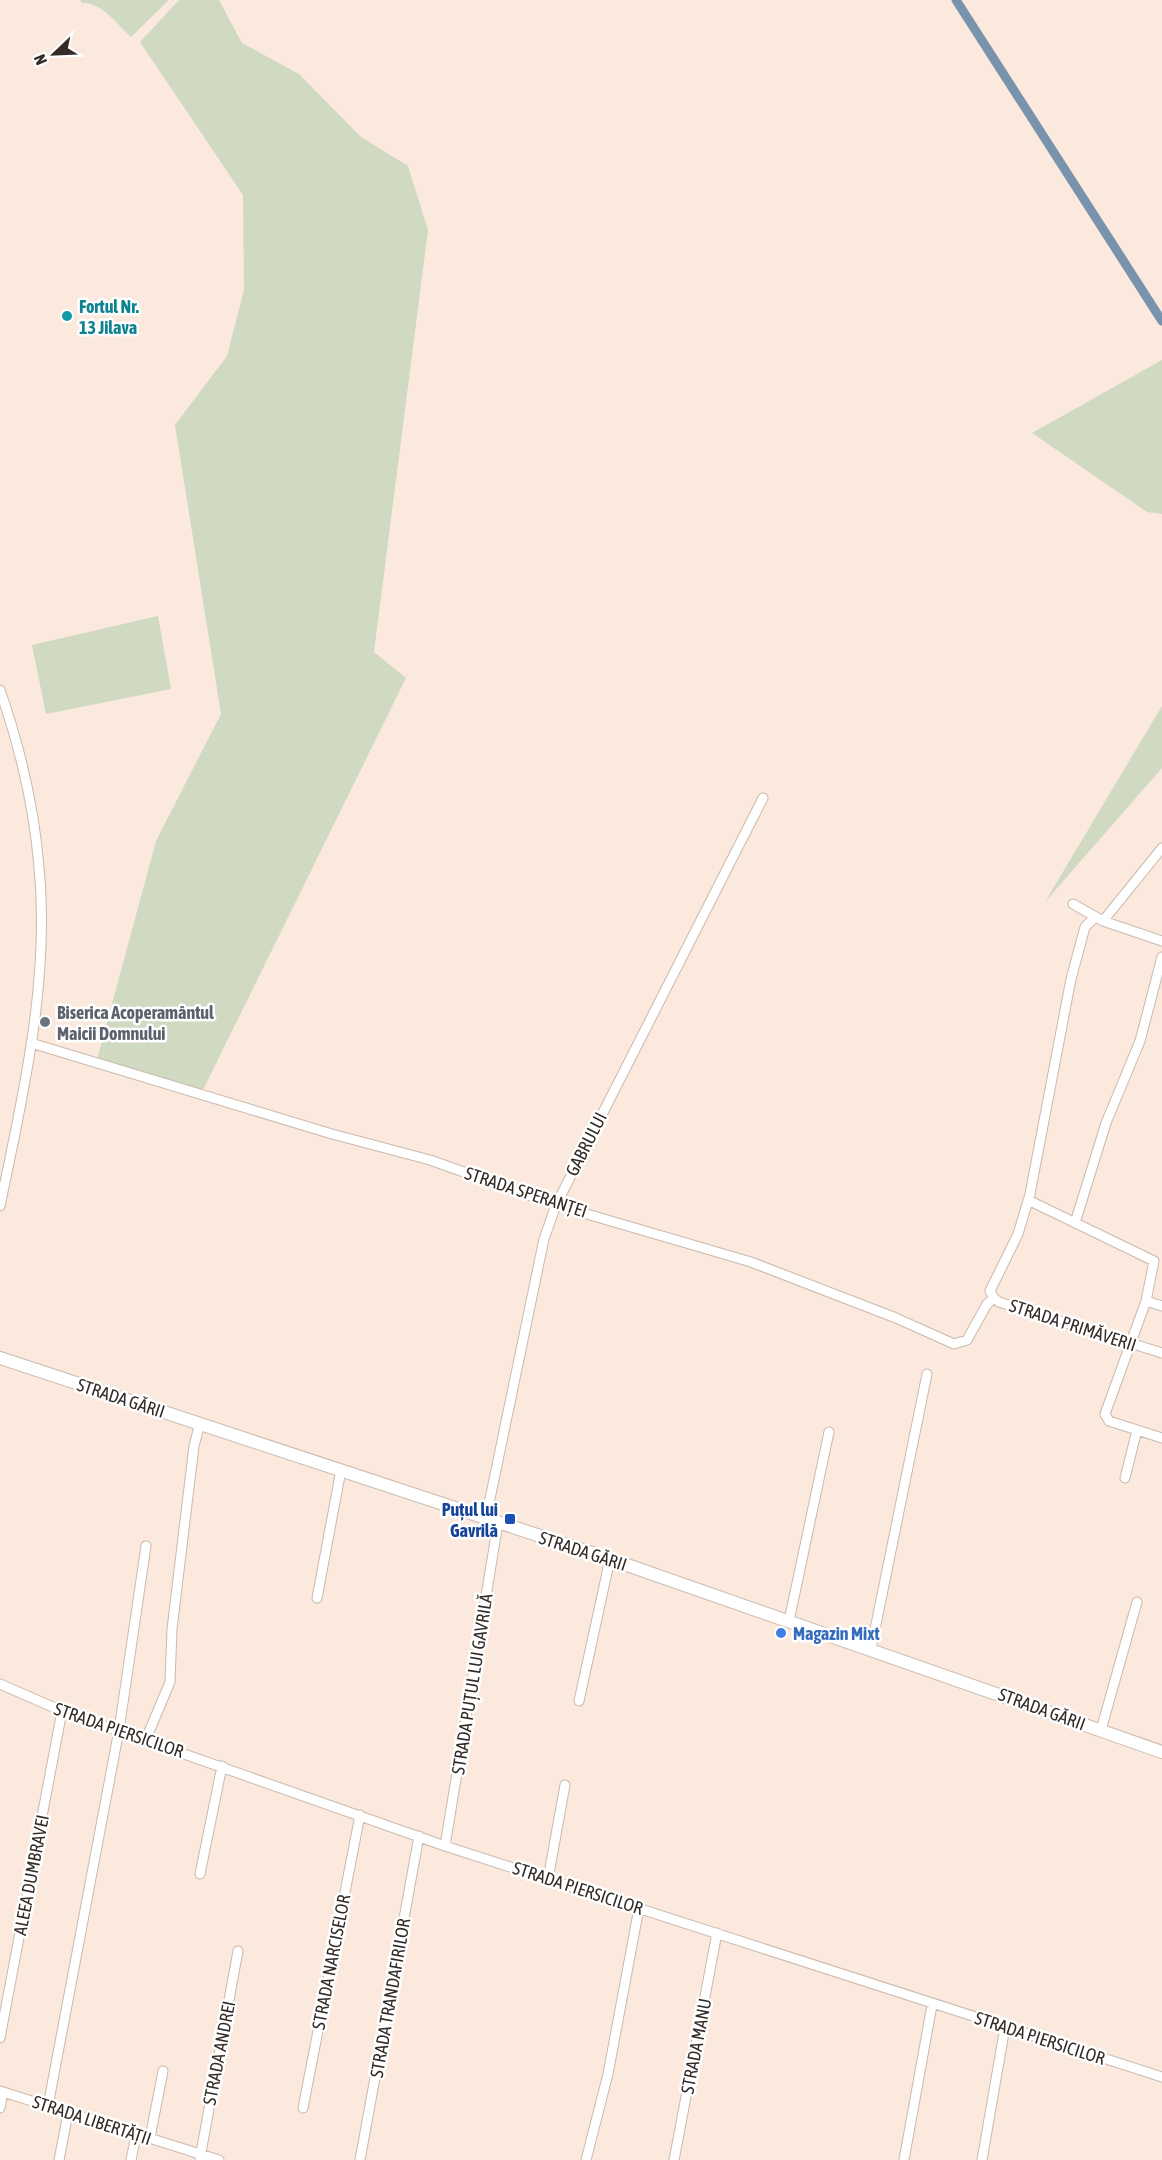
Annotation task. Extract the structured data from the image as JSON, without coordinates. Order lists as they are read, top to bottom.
{
  "streets": {
    "main road": ["STRADA GĂRII"],
    "street": [
      "GABRULUI",
      "STRADA SPERANȚEI",
      "STRADA PRIMĂVERII",
      "STRADA PUȚUL LUI GAVRILĂ",
      "STRADA PIERSICILOR",
      "ALEEA DUMBRAVEI",
      "STRADA NARCISELOR",
      "STRADA TRANDAFIRILOR",
      "STRADA MANU",
      "STRADA ANDREI",
      "STRADA LIBERTĂȚII"
    ]
  },
  "crossings": [
    ["GABRULUI", "STRADA SPERANȚEI"],
    ["GABRULUI", "STRADA GĂRII"],
    ["STRADA SPERANȚEI", "STRADA PRIMĂVERII"],
    ["STRADA GĂRII", "STRADA PUȚUL LUI GAVRILĂ"],
    ["STRADA PUȚUL LUI GAVRILĂ", "STRADA PIERSICILOR"],
    ["STRADA PIERSICILOR", "ALEEA DUMBRAVEI"],
    ["STRADA PIERSICILOR", "STRADA NARCISELOR"],
    ["STRADA PIERSICILOR", "STRADA TRANDAFIRILOR"],
    ["STRADA PIERSICILOR", "STRADA MANU"],
    ["STRADA ANDREI", "STRADA LIBERTĂȚII"]
  ],
  "places": {
    "other": ["Fortul Nr. 13 Jilava", "Biserica Acoperamântul Maicii Domnului", "Magazin Mixt"],
    "transit": ["Puțul lui Gavrilă"]
  },
  "north": "bottom left"
}
